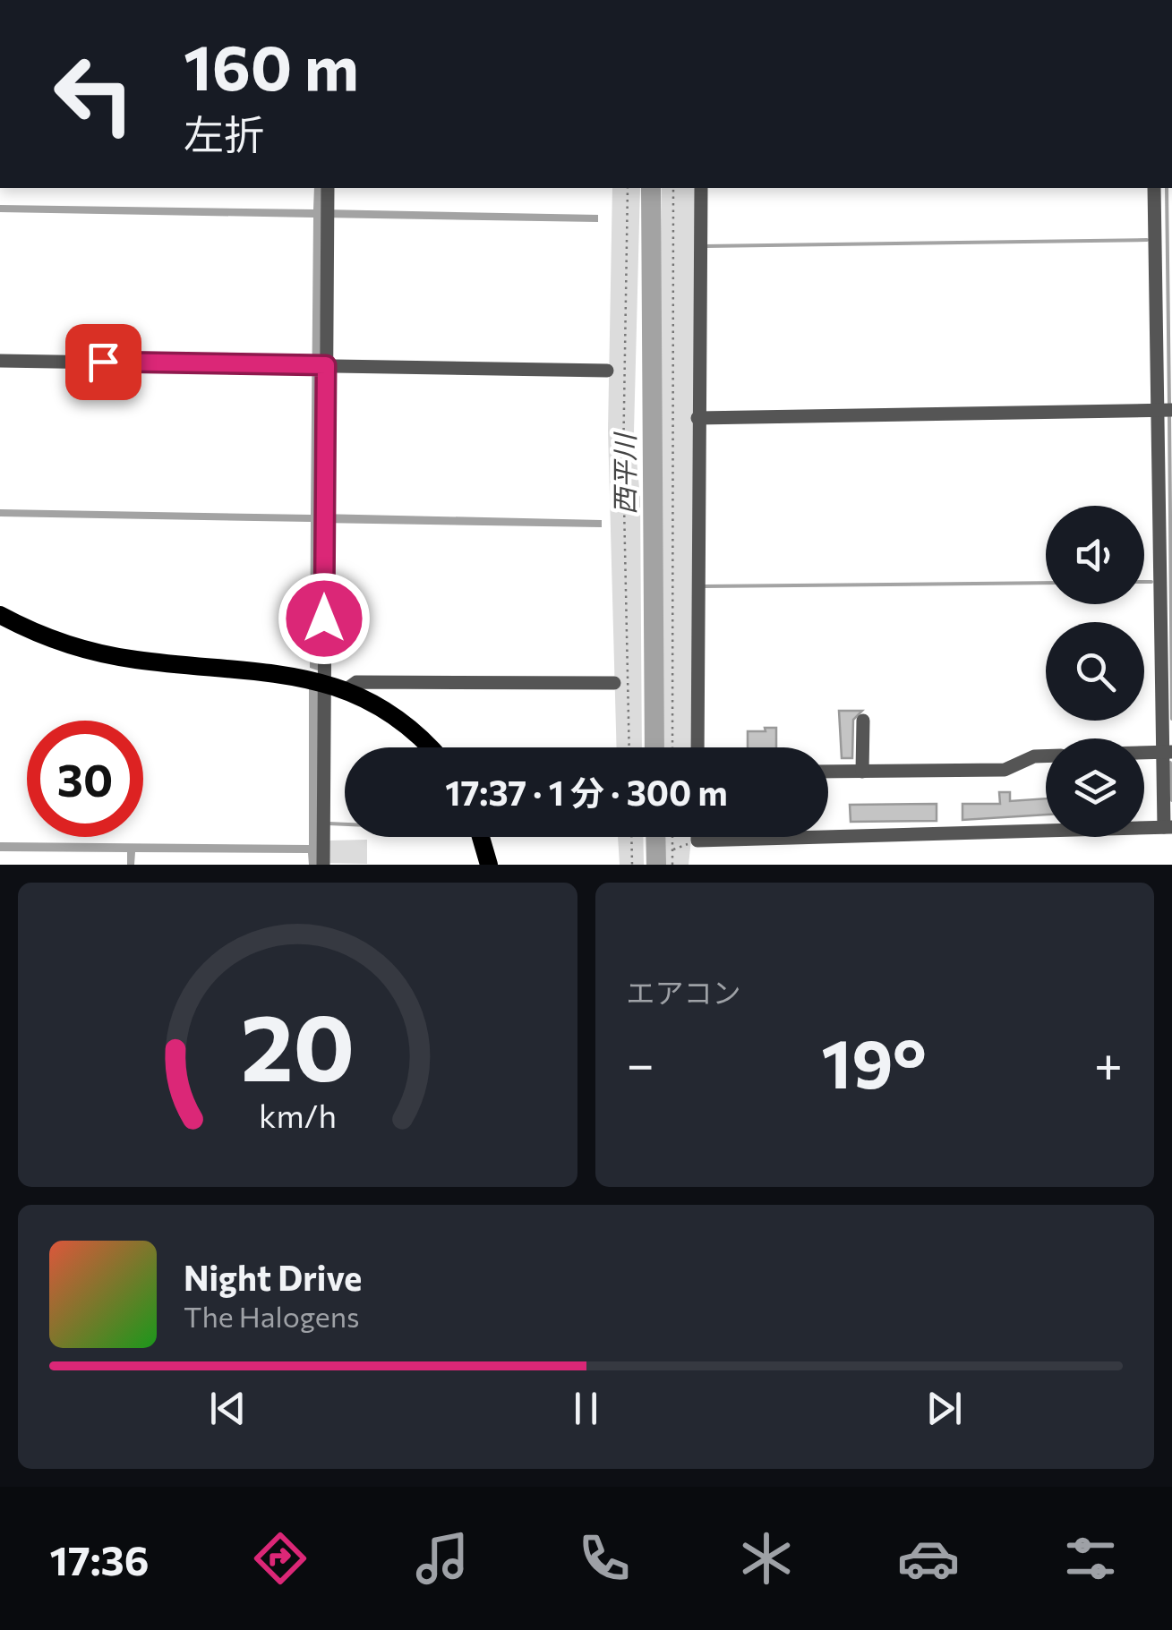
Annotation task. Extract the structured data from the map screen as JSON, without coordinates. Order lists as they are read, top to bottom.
{
  "water": ["西平川"],
  "page": {
    "turn": ["160 m", "左折"],
    "limit": "30",
    "trip": "17:37 · 1 分 · 300 m",
    "tile": "エアコン",
    "heat": ["−", "19°", "+"],
    "song": ["Night Drive", "The Halogens"],
    "tabs": "17:36",
    "gauge": ["20", "km/h"]
  }
}
